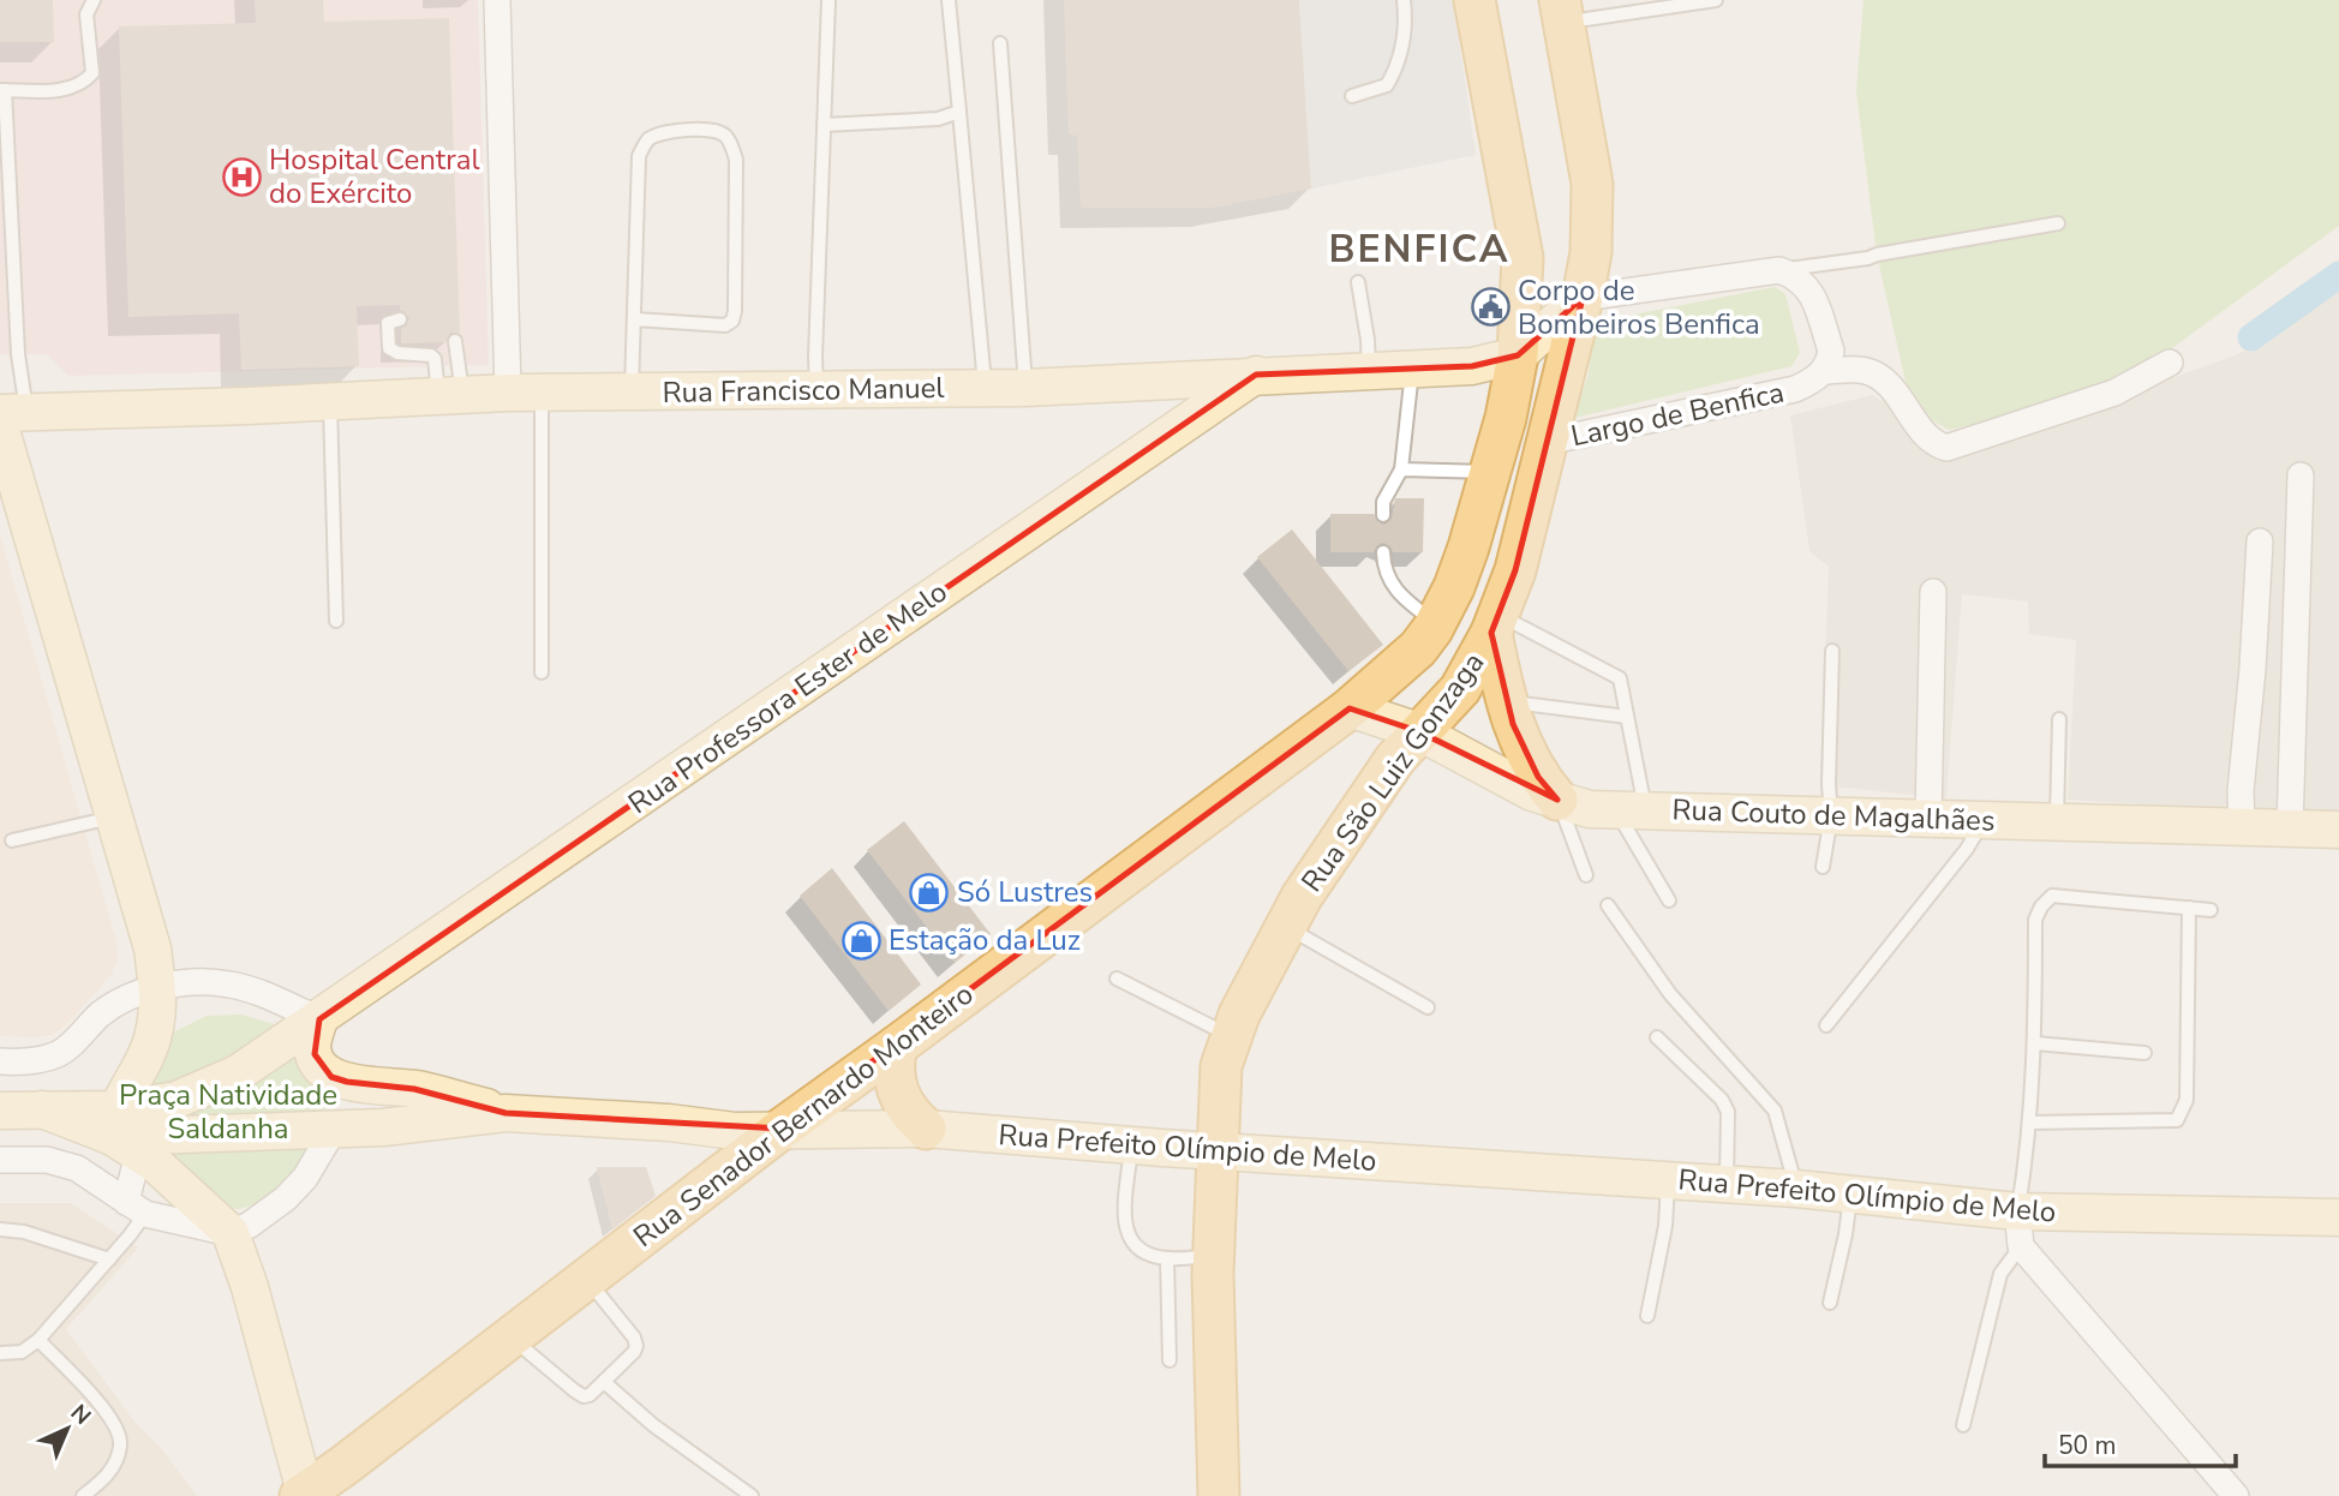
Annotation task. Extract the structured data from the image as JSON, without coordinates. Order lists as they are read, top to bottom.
{
  "streets": {
    "main road": ["Largo de Benfica", "Rua São Luiz Gonzaga", "Rua Senador Bernardo Monteiro"],
    "street": [
      "Rua Francisco Manuel",
      "Rua Professora Ester de Melo",
      "Rua Couto de Magalhães",
      "Rua Prefeito Olímpio de Melo"
    ]
  },
  "crossings": [
    ["Rua Francisco Manuel", "Largo de Benfica"],
    ["Rua Francisco Manuel", "Rua Professora Ester de Melo"],
    ["Rua Francisco Manuel", "Rua Senador Bernardo Monteiro"],
    ["Largo de Benfica", "Rua São Luiz Gonzaga"],
    ["Rua São Luiz Gonzaga", "Rua Couto de Magalhães"],
    ["Rua São Luiz Gonzaga", "Rua Prefeito Olímpio de Melo"],
    ["Rua Couto de Magalhães", "Rua Senador Bernardo Monteiro"],
    ["Rua Senador Bernardo Monteiro", "Rua Prefeito Olímpio de Melo"]
  ],
  "districts": ["BENFICA"],
  "parks": ["Praça Natividade Saldanha"],
  "places": {
    "hospital": ["Hospital Central do Exército"],
    "public building": ["Corpo de Bombeiros Benfica"],
    "shop": ["Só Lustres", "Estação da Luz"]
  },
  "scale_bar": "50 m",
  "north": "top right"
}
